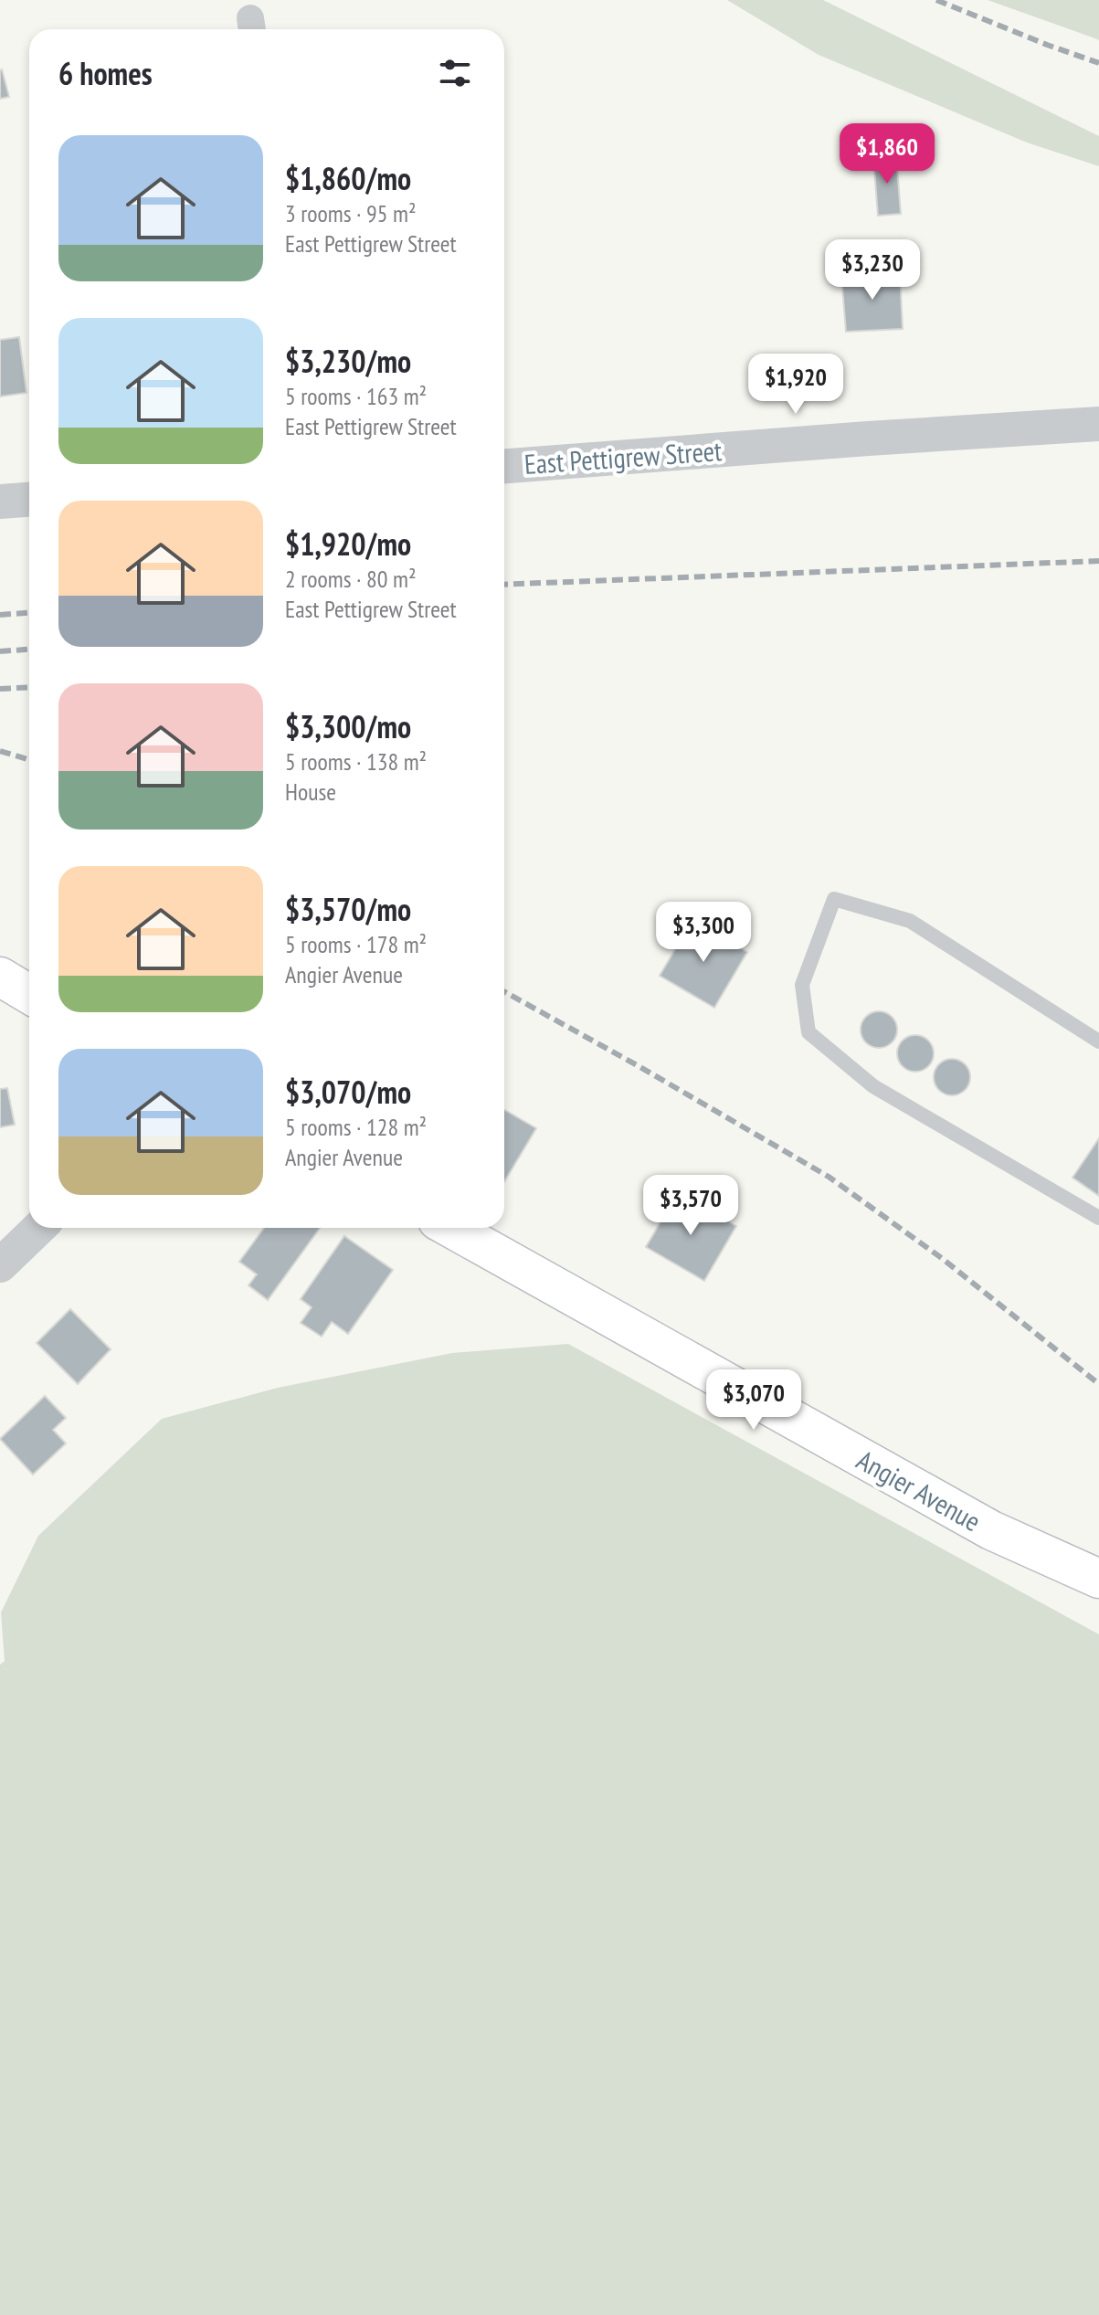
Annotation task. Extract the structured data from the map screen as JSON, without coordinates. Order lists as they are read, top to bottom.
{
  "streets": {
    "main road": ["Angier Avenue"],
    "street": ["East Pettigrew Street"]
  },
  "page": {
    "heading": "6 homes",
    "list": [
      {
        "name": "$1,860/mo",
        "note": "3 rooms · 95 m² · East Pettigrew Street"
      },
      {
        "name": "$3,230/mo",
        "note": "5 rooms · 163 m² · East Pettigrew Street"
      },
      {
        "name": "$1,920/mo",
        "note": "2 rooms · 80 m² · East Pettigrew Street"
      },
      {
        "name": "$3,300/mo",
        "note": "5 rooms · 138 m² · House"
      },
      {
        "name": "$3,570/mo",
        "note": "5 rooms · 178 m² · Angier Avenue"
      },
      {
        "name": "$3,070/mo",
        "note": "5 rooms · 128 m² · Angier Avenue"
      }
    ],
    "price": [
      "$1,860",
      "$3,230",
      "$1,920",
      "$3,300",
      "$3,570",
      "$3,070"
    ]
  }
}
